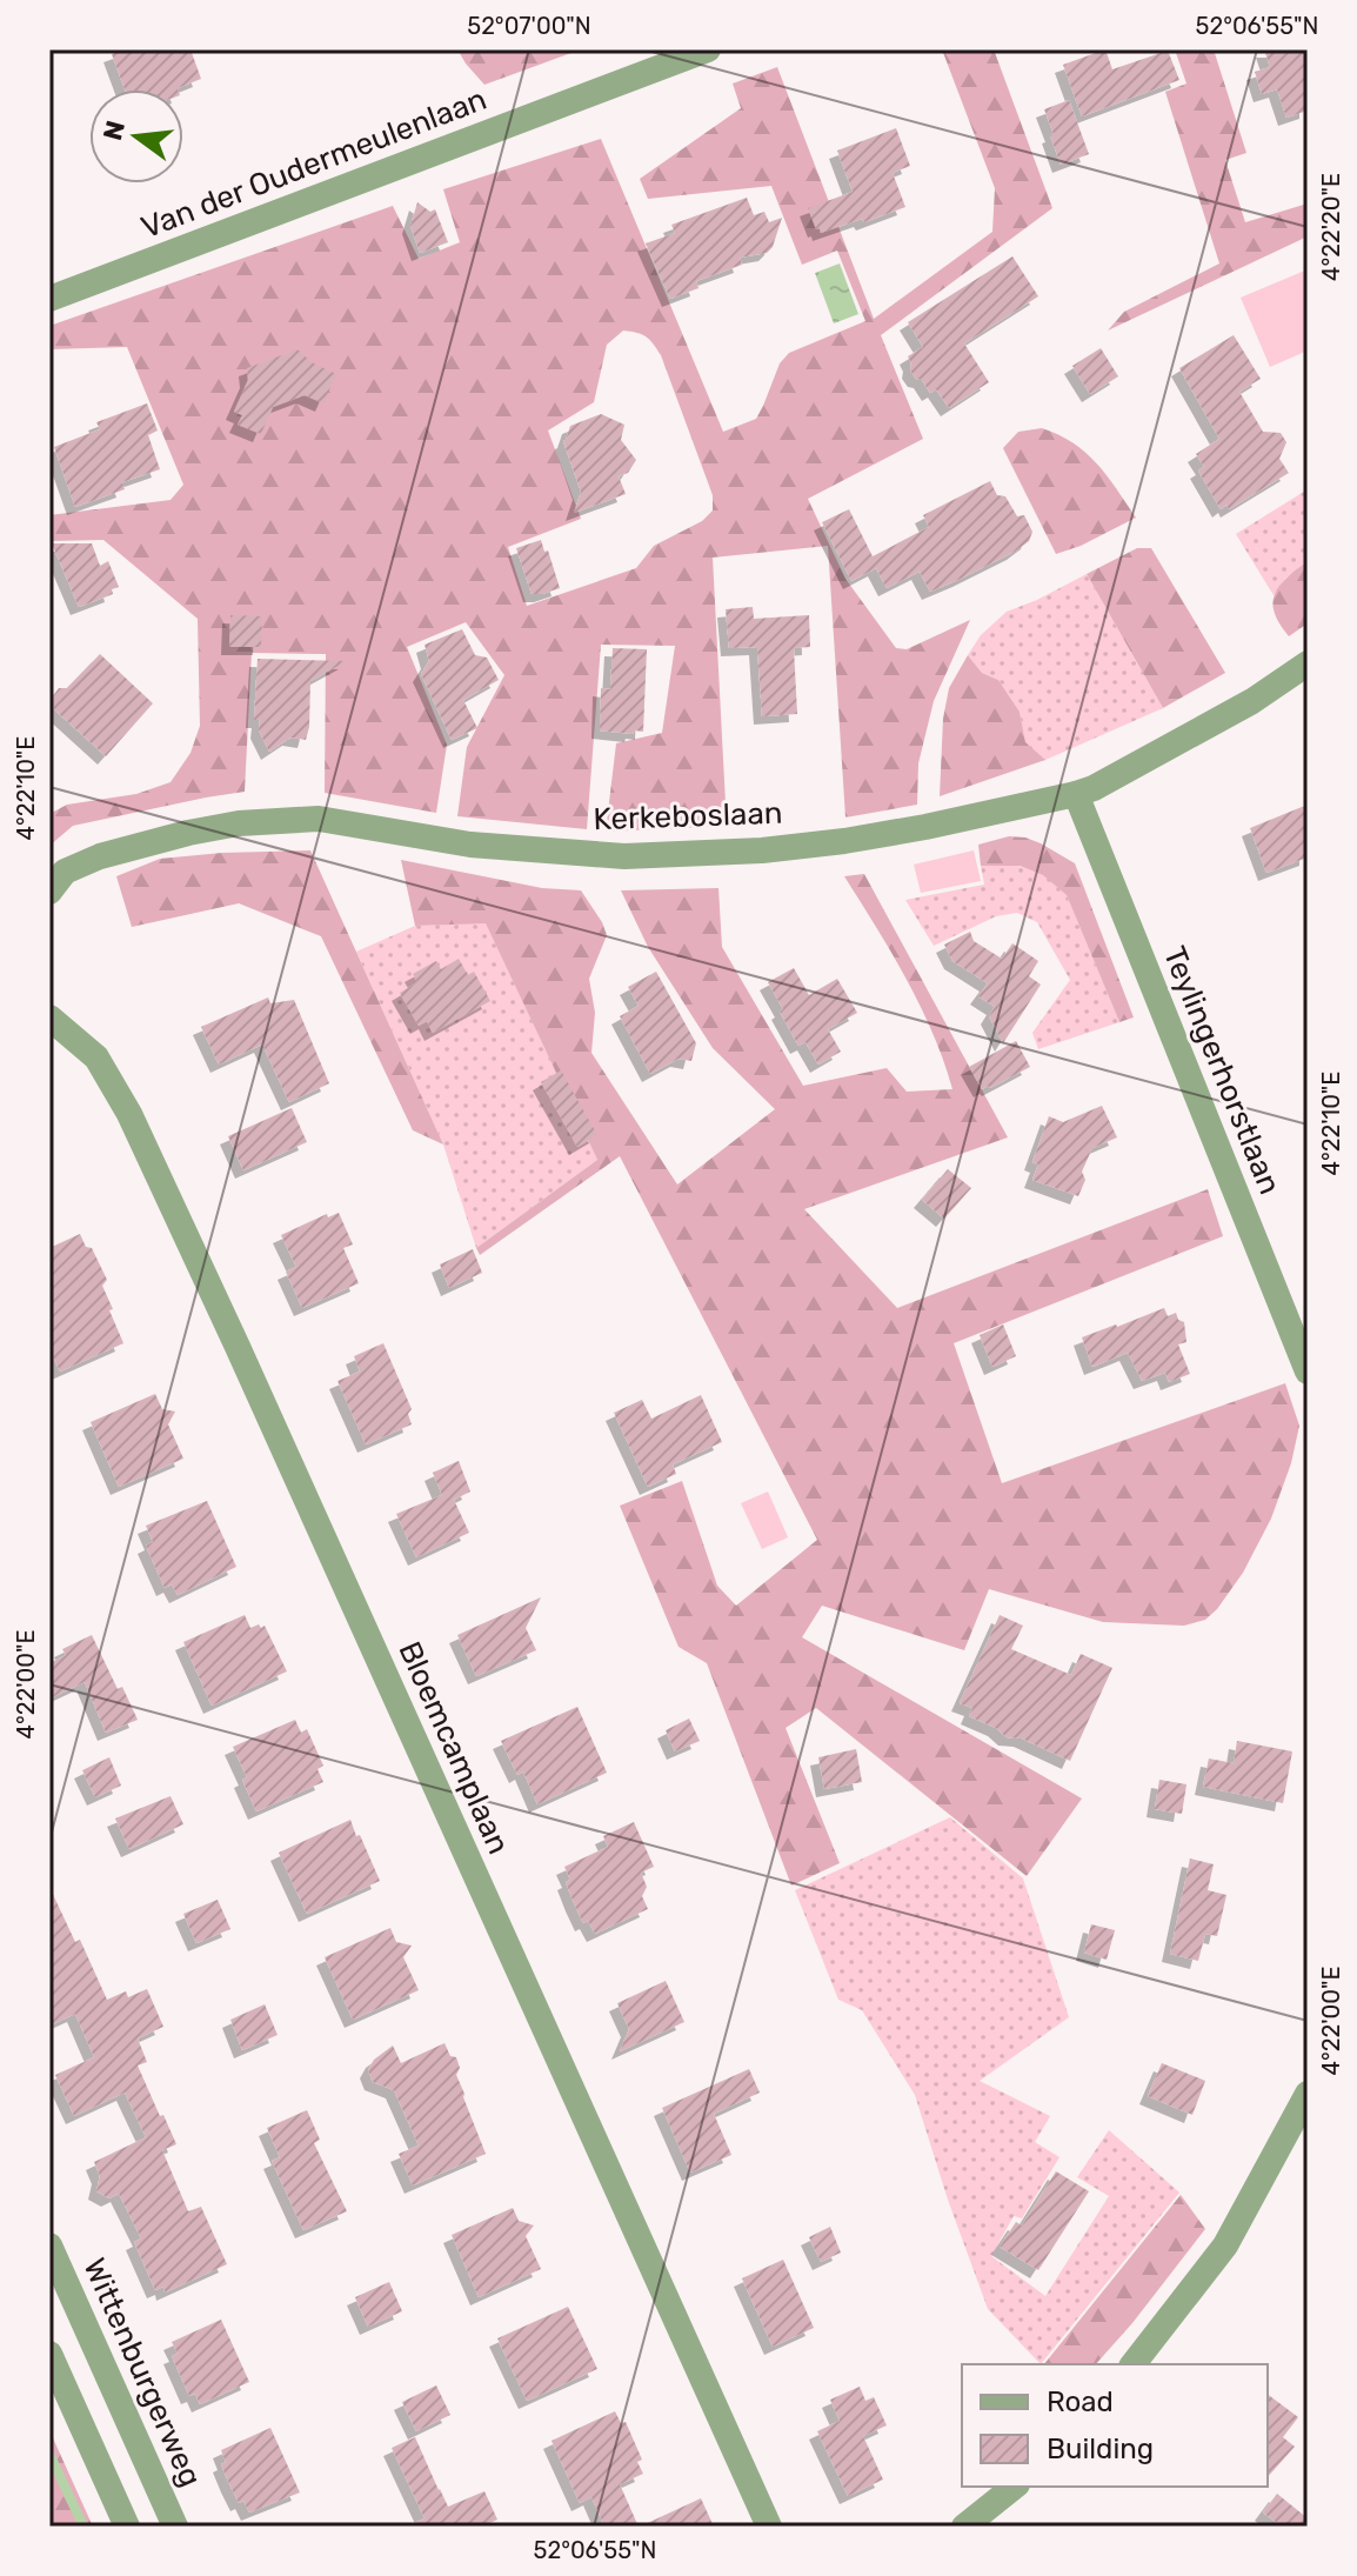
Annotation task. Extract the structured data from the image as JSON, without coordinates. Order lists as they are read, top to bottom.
{
  "streets": {
    "street": [
      "Van der Oudermeulenlaan",
      "Kerkeboslaan",
      "Teylingerhorstlaan",
      "Bloemcamplaan",
      "Wittenburgerweg"
    ]
  },
  "crossings": [
    ["Kerkeboslaan", "Teylingerhorstlaan"]
  ],
  "legend": ["Road", "Building"],
  "north": "left",
  "coordinates": [
    "52°07'00\"N",
    "52°06'55\"N",
    "4°22'20\"E",
    "4°22'10\"E",
    "4°22'00\"E"
  ]
}
